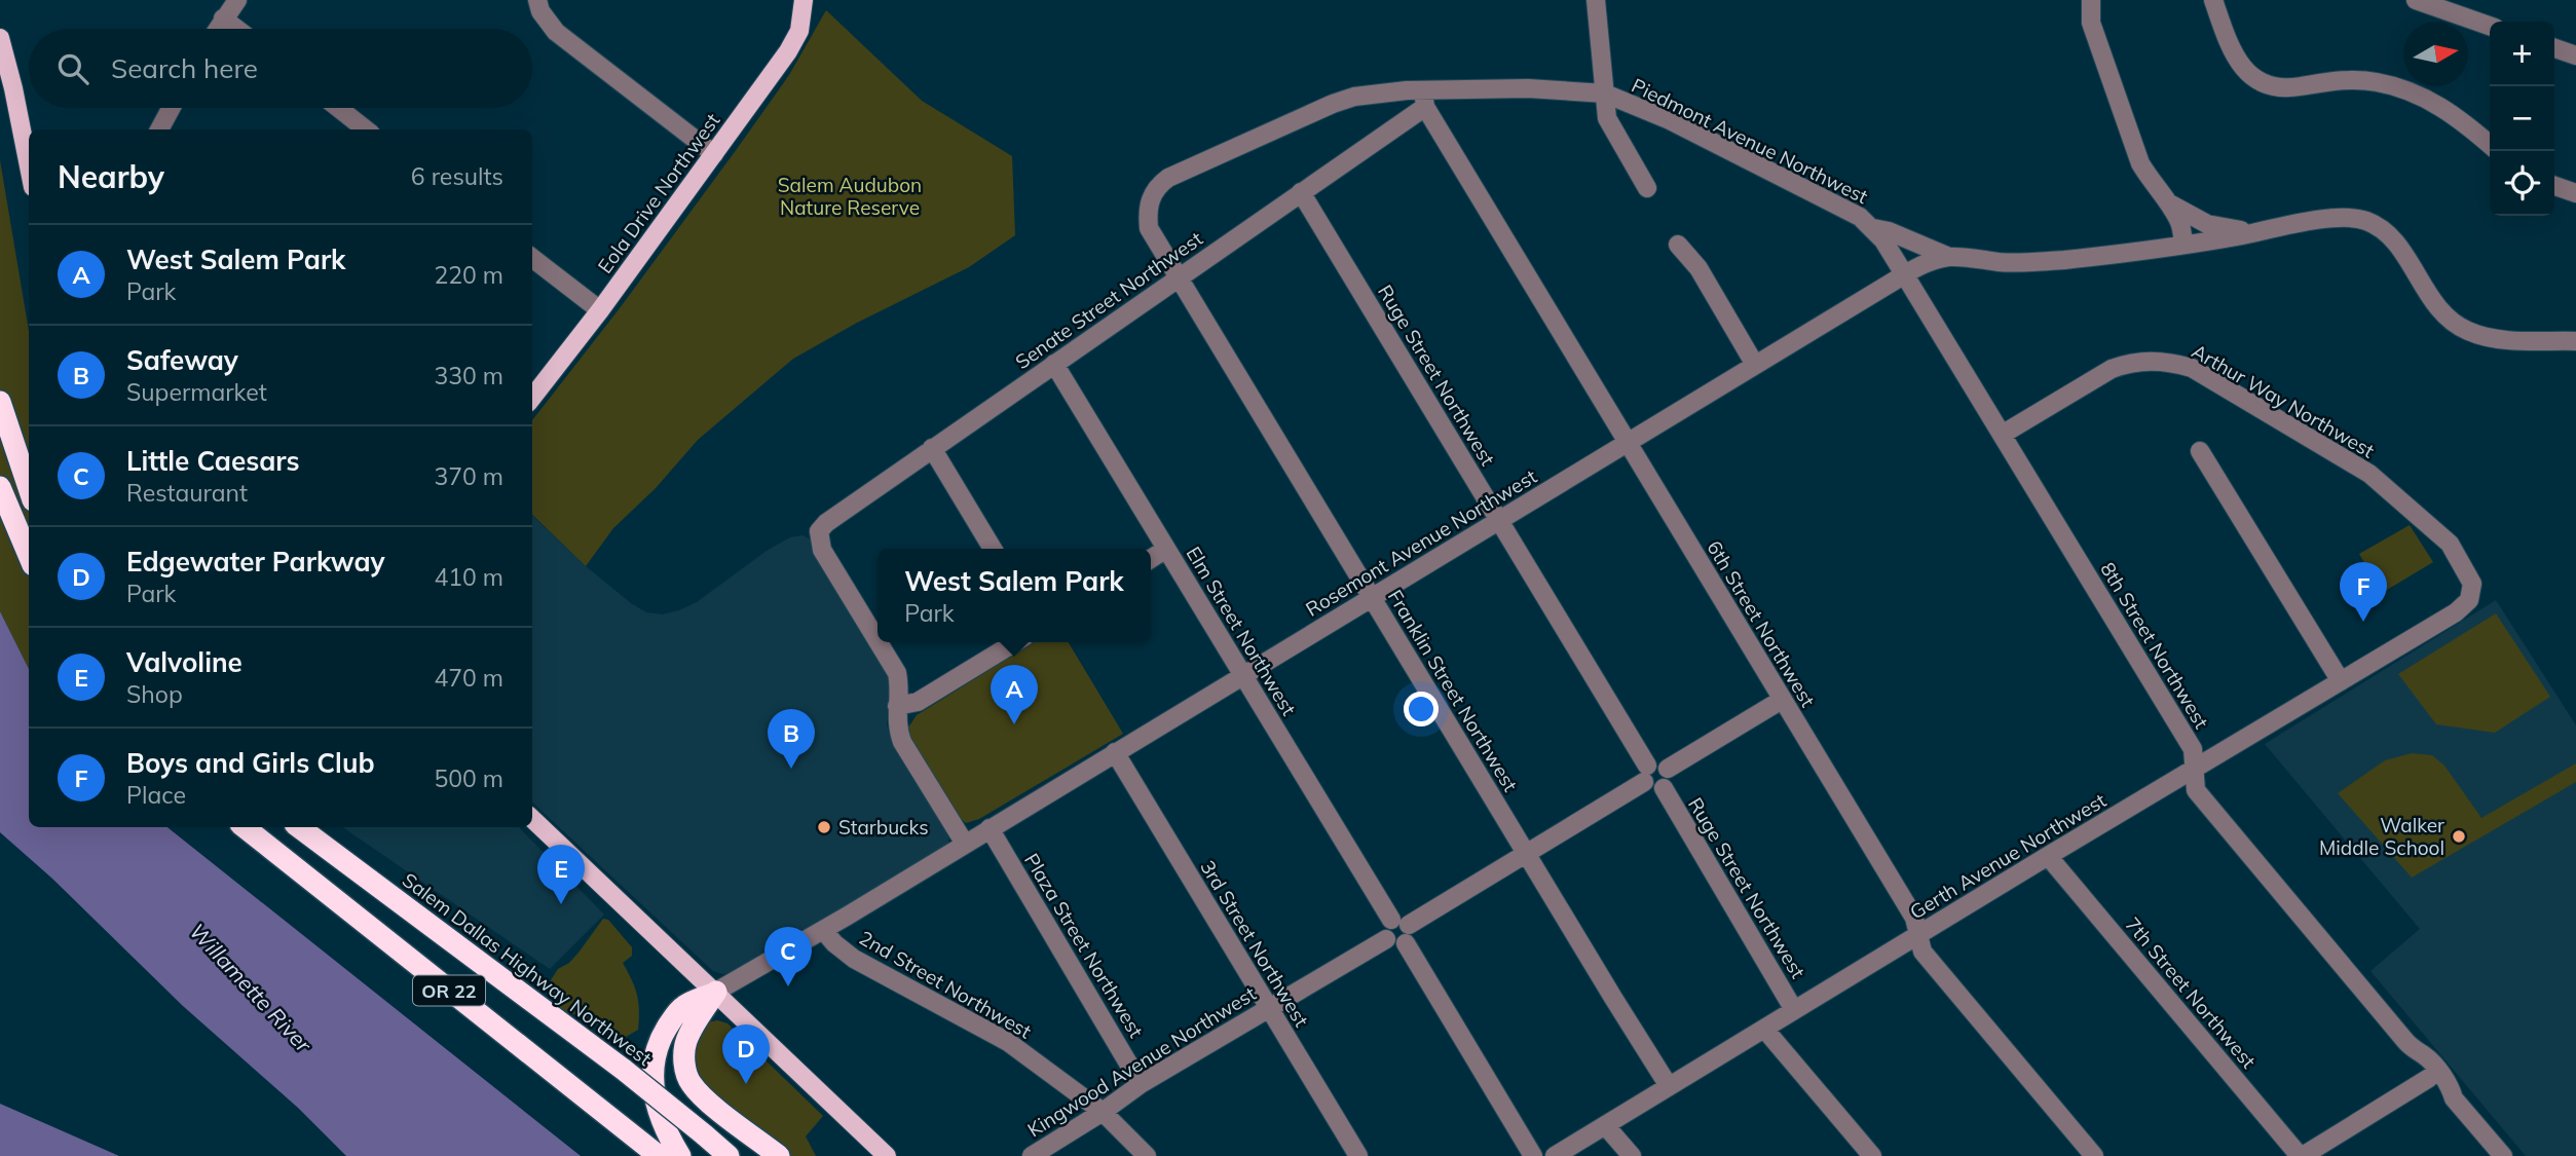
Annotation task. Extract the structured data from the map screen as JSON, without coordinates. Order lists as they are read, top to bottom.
{
  "streets": {
    "highway": ["Salem Dallas Highway Northwest", "OR 22"],
    "main road": ["Eola Drive Northwest"],
    "street": [
      "Piedmont Avenue Northwest",
      "Senate Street Northwest",
      "Ruge Street Northwest",
      "Arthur Way Northwest",
      "Rosemont Avenue Northwest",
      "6th Street Northwest",
      "Elm Street Northwest",
      "8th Street Northwest",
      "Franklin Street Northwest",
      "Gerth Avenue Northwest",
      "3rd Street Northwest",
      "Plaza Street Northwest",
      "2nd Street Northwest",
      "7th Street Northwest",
      "Kingwood Avenue Northwest"
    ]
  },
  "crossings": [
    ["Piedmont Avenue Northwest", "Senate Street Northwest"],
    ["Piedmont Avenue Northwest", "Rosemont Avenue Northwest"],
    ["Piedmont Avenue Northwest", "6th Street Northwest"],
    ["Piedmont Avenue Northwest", "8th Street Northwest"],
    ["Piedmont Avenue Northwest", "Franklin Street Northwest"],
    ["Senate Street Northwest", "Ruge Street Northwest"],
    ["Senate Street Northwest", "6th Street Northwest"],
    ["Senate Street Northwest", "Elm Street Northwest"],
    ["Senate Street Northwest", "Franklin Street Northwest"],
    ["Ruge Street Northwest", "Rosemont Avenue Northwest"],
    ["Ruge Street Northwest", "Gerth Avenue Northwest"],
    ["Arthur Way Northwest", "8th Street Northwest"],
    ["Arthur Way Northwest", "Gerth Avenue Northwest"],
    ["Rosemont Avenue Northwest", "6th Street Northwest"],
    ["Rosemont Avenue Northwest", "Elm Street Northwest"],
    ["Rosemont Avenue Northwest", "8th Street Northwest"],
    ["Rosemont Avenue Northwest", "Franklin Street Northwest"],
    ["Rosemont Avenue Northwest", "3rd Street Northwest"],
    ["Rosemont Avenue Northwest", "Plaza Street Northwest"],
    ["Rosemont Avenue Northwest", "2nd Street Northwest"],
    ["6th Street Northwest", "Gerth Avenue Northwest"],
    ["Elm Street Northwest", "Kingwood Avenue Northwest"],
    ["8th Street Northwest", "Gerth Avenue Northwest"],
    ["Franklin Street Northwest", "Gerth Avenue Northwest"],
    ["Gerth Avenue Northwest", "7th Street Northwest"],
    ["3rd Street Northwest", "Kingwood Avenue Northwest"],
    ["Plaza Street Northwest", "Kingwood Avenue Northwest"],
    ["2nd Street Northwest", "Kingwood Avenue Northwest"]
  ],
  "water": ["Willamette River"],
  "parks": ["Salem Audubon Nature Reserve"],
  "places": ["Starbucks", "Walker Middle School"],
  "north": "right",
  "page": {
    "map_buttons": ["+", "−"],
    "search": "Search here",
    "heading": ["Nearby", "6 results"],
    "list": [
      {
        "mark": "A",
        "name": "West Salem Park",
        "note": "Park",
        "value": "220 m"
      },
      {
        "mark": "B",
        "name": "Safeway",
        "note": "Supermarket",
        "value": "330 m"
      },
      {
        "mark": "C",
        "name": "Little Caesars",
        "note": "Restaurant",
        "value": "370 m"
      },
      {
        "mark": "D",
        "name": "Edgewater Parkway",
        "note": "Park",
        "value": "410 m"
      },
      {
        "mark": "E",
        "name": "Valvoline",
        "note": "Shop",
        "value": "470 m"
      },
      {
        "mark": "F",
        "name": "Boys and Girls Club",
        "note": "Place",
        "value": "500 m"
      }
    ],
    "popup": ["West Salem Park", "Park"],
    "pins": [
      "F",
      "A",
      "B",
      "E",
      "C",
      "D"
    ]
  }
}
